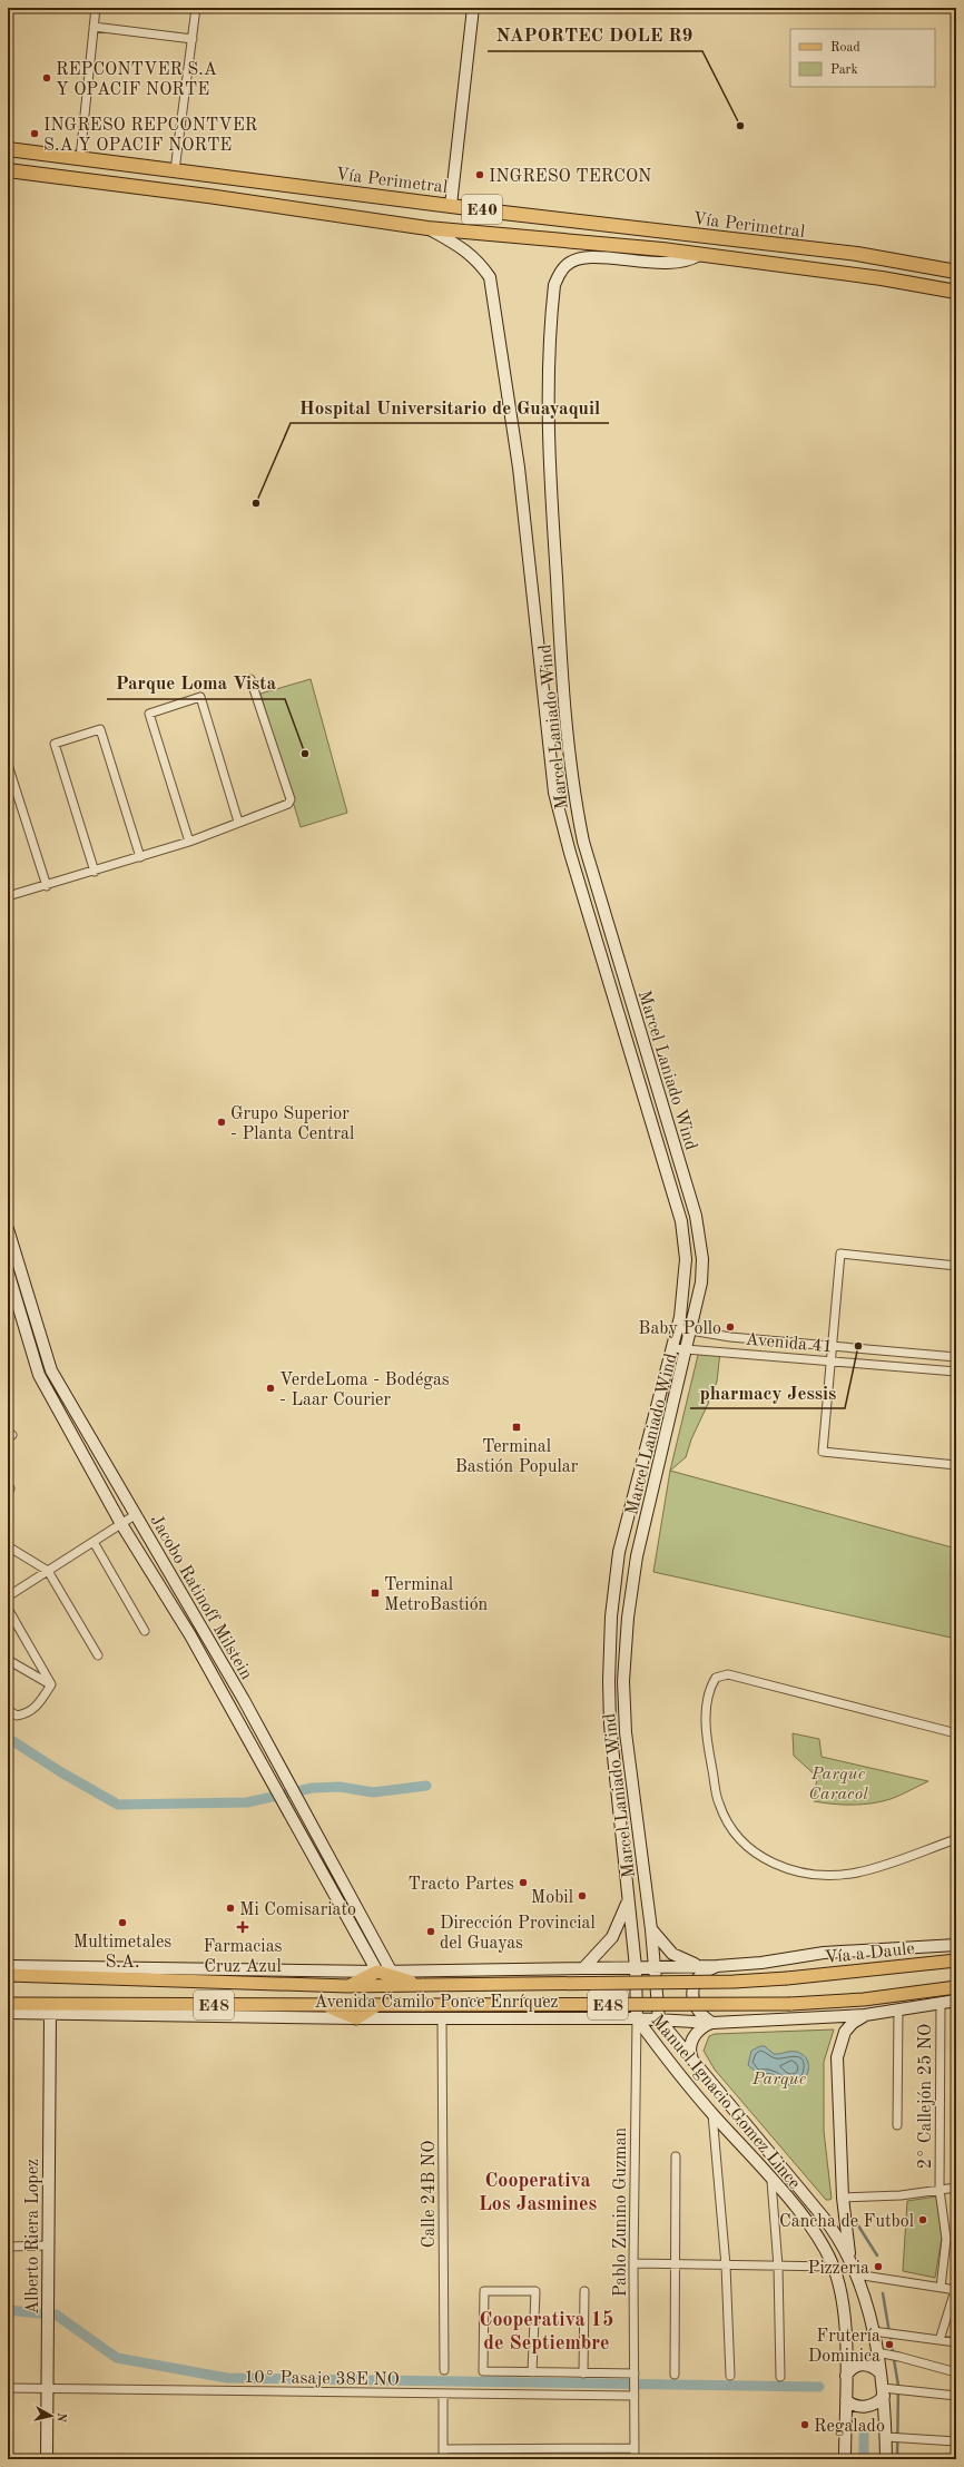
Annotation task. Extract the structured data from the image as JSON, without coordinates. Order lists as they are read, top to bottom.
{
  "streets": {
    "highway": ["Vía Perimetral", "E40"],
    "main road": [
      "Marcel Laniado Wind",
      "Jacobo Ratinoff Milstein",
      "Vía a Daule",
      "Avenida Camilo Ponce Enríquez",
      "E48",
      "Manuel Ignacio Gomez Lince",
      "Alberto Riera Lopez"
    ],
    "street": [
      "Avenida 41",
      "2° Callejón 25 NO",
      "Calle 24B NO",
      "Pablo Zunino Guzman",
      "10° Pasaje 38E NO"
    ]
  },
  "crossings": [
    ["Vía Perimetral", "Marcel Laniado Wind"],
    ["Marcel Laniado Wind", "Avenida 41"],
    ["Marcel Laniado Wind", "Avenida Camilo Ponce Enríquez"],
    ["Marcel Laniado Wind", "Manuel Ignacio Gomez Lince"],
    ["Marcel Laniado Wind", "Pablo Zunino Guzman"],
    ["Jacobo Ratinoff Milstein", "Avenida Camilo Ponce Enríquez"],
    ["Vía a Daule", "Avenida Camilo Ponce Enríquez"],
    ["Avenida Camilo Ponce Enríquez", "E48"],
    ["Avenida Camilo Ponce Enríquez", "Manuel Ignacio Gomez Lince"],
    ["Avenida Camilo Ponce Enríquez", "Calle 24B NO"],
    ["Avenida Camilo Ponce Enríquez", "Pablo Zunino Guzman"],
    ["Avenida Camilo Ponce Enríquez", "Alberto Riera Lopez"],
    ["E48", "2° Callejón 25 NO"],
    ["Manuel Ignacio Gomez Lince", "Pablo Zunino Guzman"],
    ["Pablo Zunino Guzman", "10° Pasaje 38E NO"],
    ["Alberto Riera Lopez", "10° Pasaje 38E NO"]
  ],
  "districts": ["Cooperativa Los Jasmines", "Cooperativa 15 de Septiembre"],
  "parks": ["Parque Caracol", "Parque"],
  "places": {
    "other": [
      "REPCONTVER S.A Y OPACIF NORTE",
      "NAPORTEC DOLE R9",
      "INGRESO REPCONTVER S.A Y OPACIF NORTE",
      "INGRESO TERCON",
      "Hospital Universitario de Guayaquil",
      "Parque Loma Vista",
      "Grupo Superior - Planta Central",
      "Baby Pollo",
      "pharmacy Jessis",
      "VerdeLoma - Bodégas - Laar Courier",
      "Tracto Partes",
      "Mobil",
      "Mi Comisariato",
      "Multimetales S.A.",
      "Dirección Provincial del Guayas",
      "Cancha de Futbol",
      "Pizzeria",
      "Frutería Dominica",
      "Regalado"
    ],
    "transit": ["Terminal Bastión Popular", "Terminal MetroBastión"],
    "health": ["Farmacias Cruz Azul"]
  },
  "legend": ["Road", "Park"],
  "north": "right"
}
